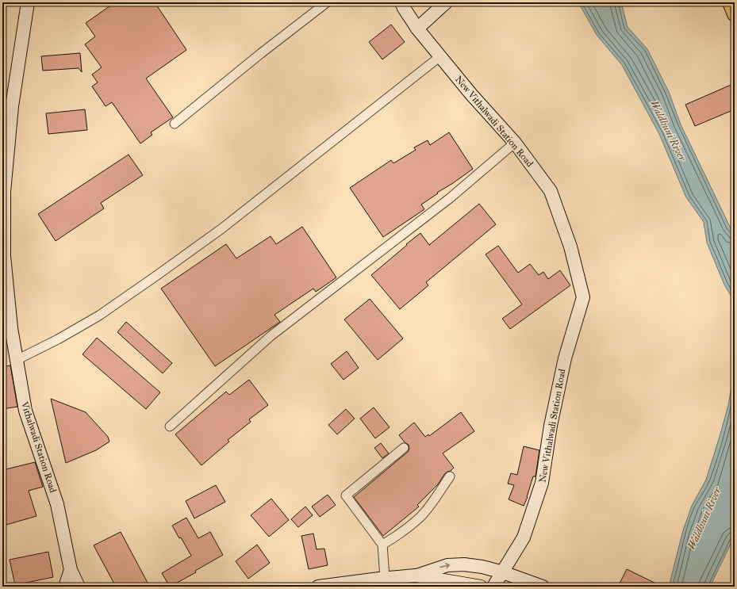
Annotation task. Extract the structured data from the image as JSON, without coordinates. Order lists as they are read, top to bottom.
{
  "streets": {
    "street": ["New Vithalwadi Station Road", "Vithalwadi Station Road"]
  },
  "water": ["Waldhuni River"]
}
